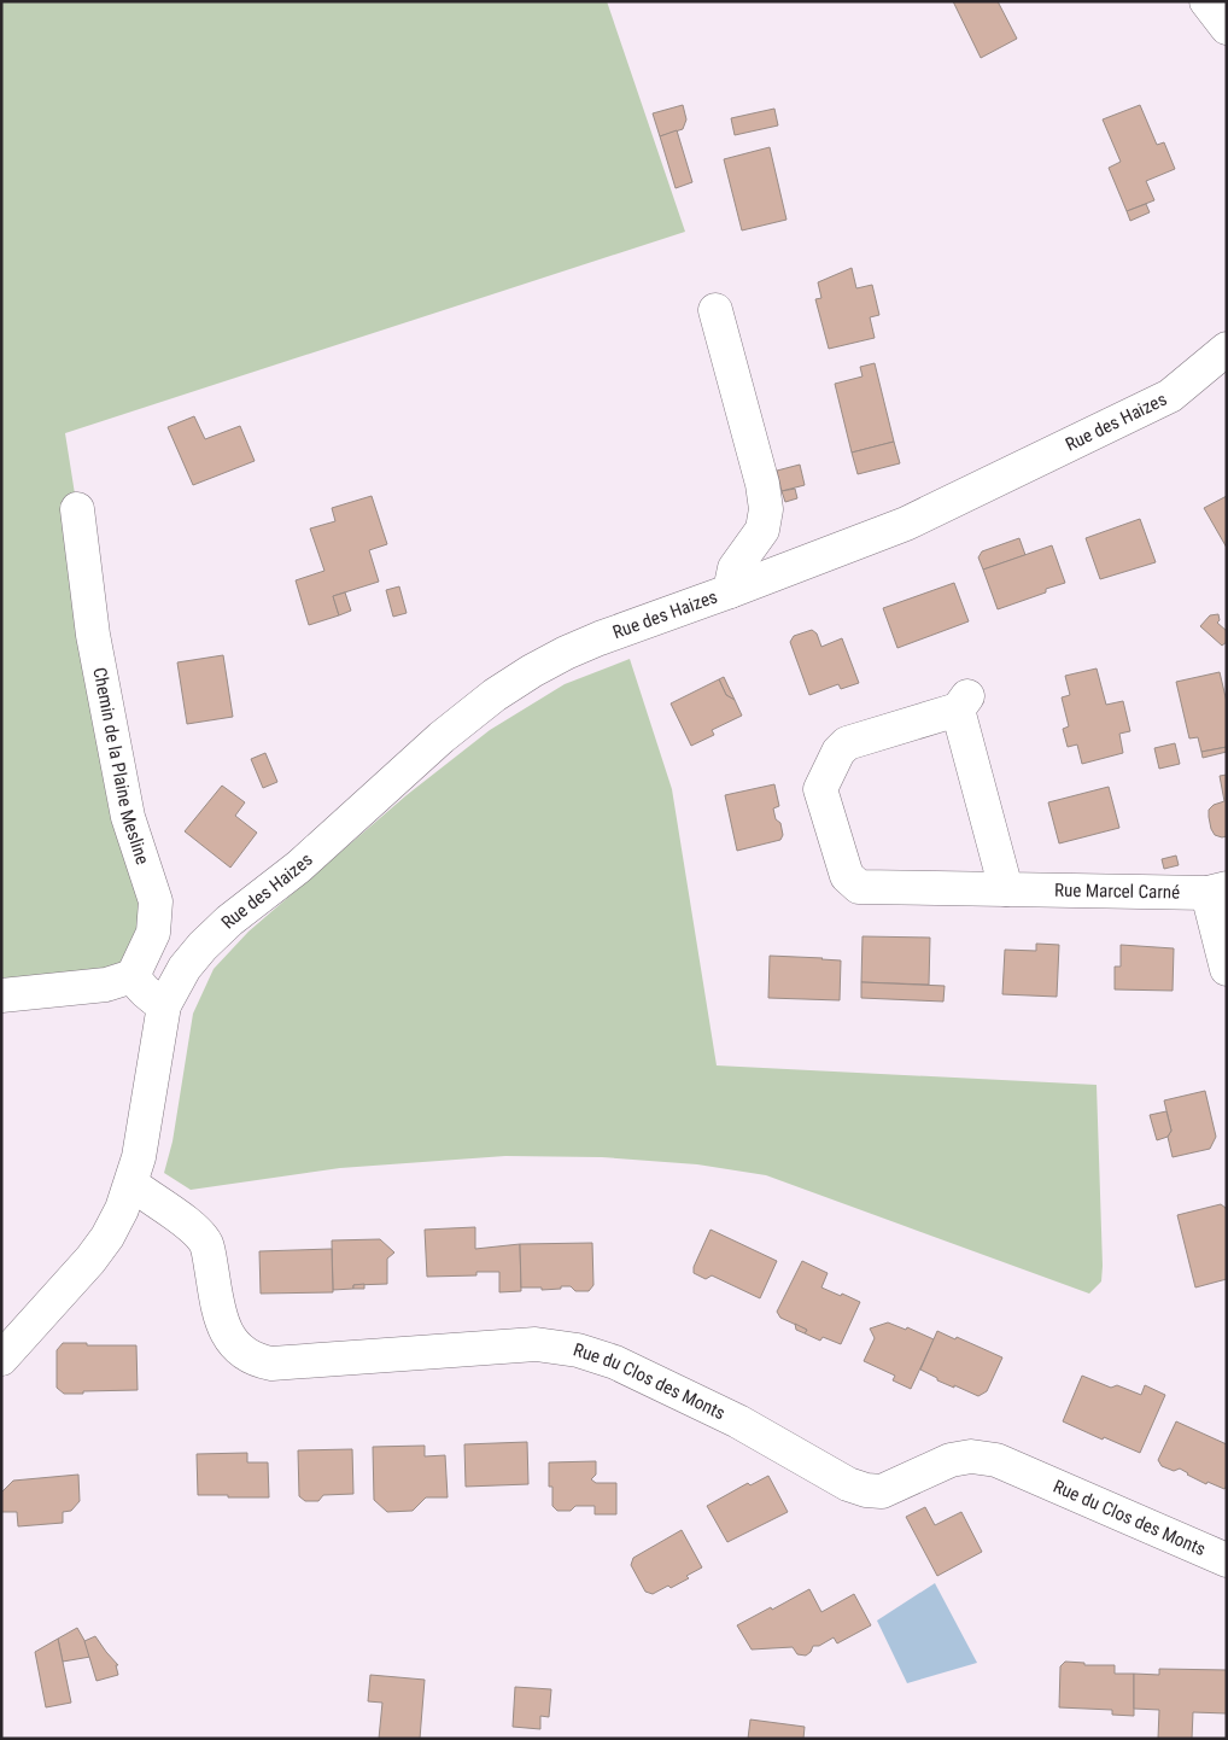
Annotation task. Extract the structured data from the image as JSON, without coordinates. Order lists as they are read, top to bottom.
{
  "streets": {
    "street": [
      "Rue des Haizes",
      "Chemin de la Plaine Mesline",
      "Rue Marcel Carné",
      "Rue du Clos des Monts"
    ]
  },
  "crossings": [
    ["Rue des Haizes", "Rue du Clos des Monts"]
  ]
}
